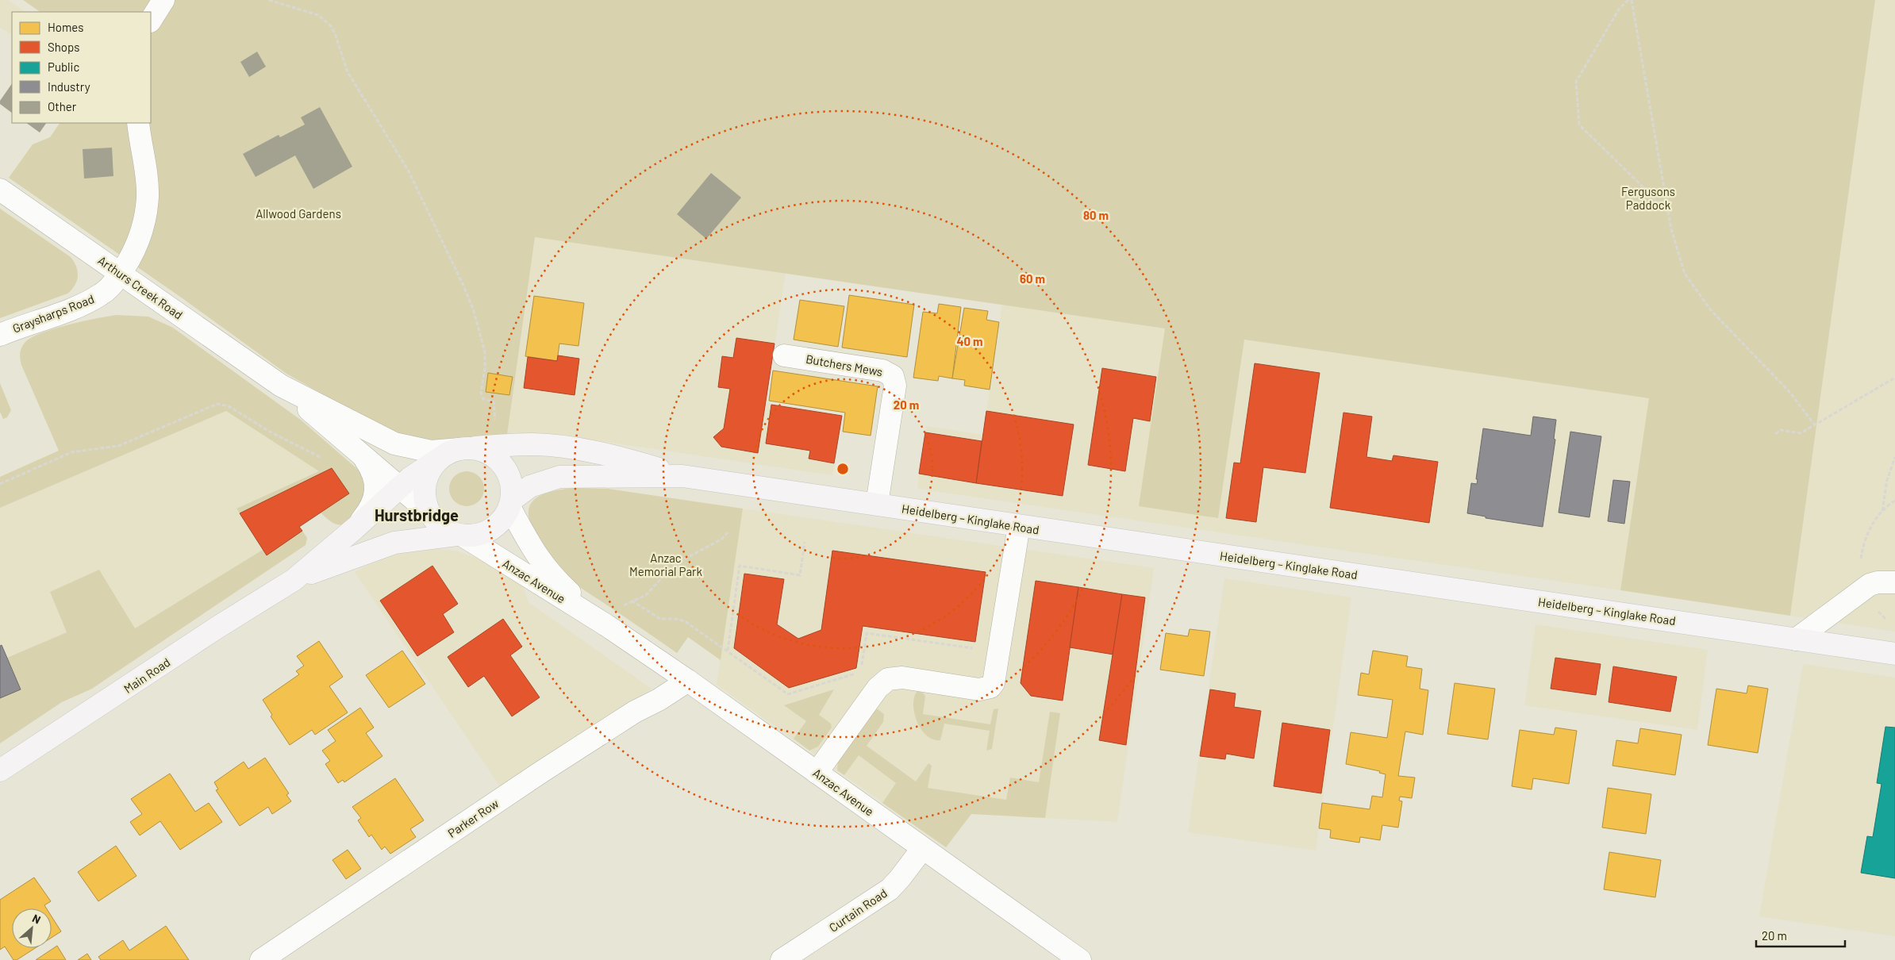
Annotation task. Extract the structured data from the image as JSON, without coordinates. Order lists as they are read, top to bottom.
{
  "streets": {
    "main road": ["Heidelberg – Kinglake Road", "Main Road"],
    "street": [
      "Arthurs Creek Road",
      "Graysharps Road",
      "Butchers Mews",
      "Anzac Avenue",
      "Parker Row",
      "Curtain Road"
    ]
  },
  "crossings": [
    ["Arthurs Creek Road", "Graysharps Road"],
    ["Arthurs Creek Road", "Heidelberg – Kinglake Road"],
    ["Arthurs Creek Road", "Anzac Avenue"],
    ["Arthurs Creek Road", "Main Road"],
    ["Butchers Mews", "Heidelberg – Kinglake Road"],
    ["Heidelberg – Kinglake Road", "Anzac Avenue"],
    ["Heidelberg – Kinglake Road", "Main Road"],
    ["Anzac Avenue", "Main Road"],
    ["Anzac Avenue", "Parker Row"],
    ["Anzac Avenue", "Curtain Road"]
  ],
  "districts": ["Hurstbridge"],
  "parks": ["Fergusons Paddock", "Allwood Gardens", "Anzac Memorial Park"],
  "legend": [
    "Homes",
    "Shops",
    "Public",
    "Industry",
    "Other"
  ],
  "scale_bar": "20 m",
  "north": "top right",
  "rings": [
    "80 m",
    "60 m",
    "40 m",
    "20 m"
  ]
}
